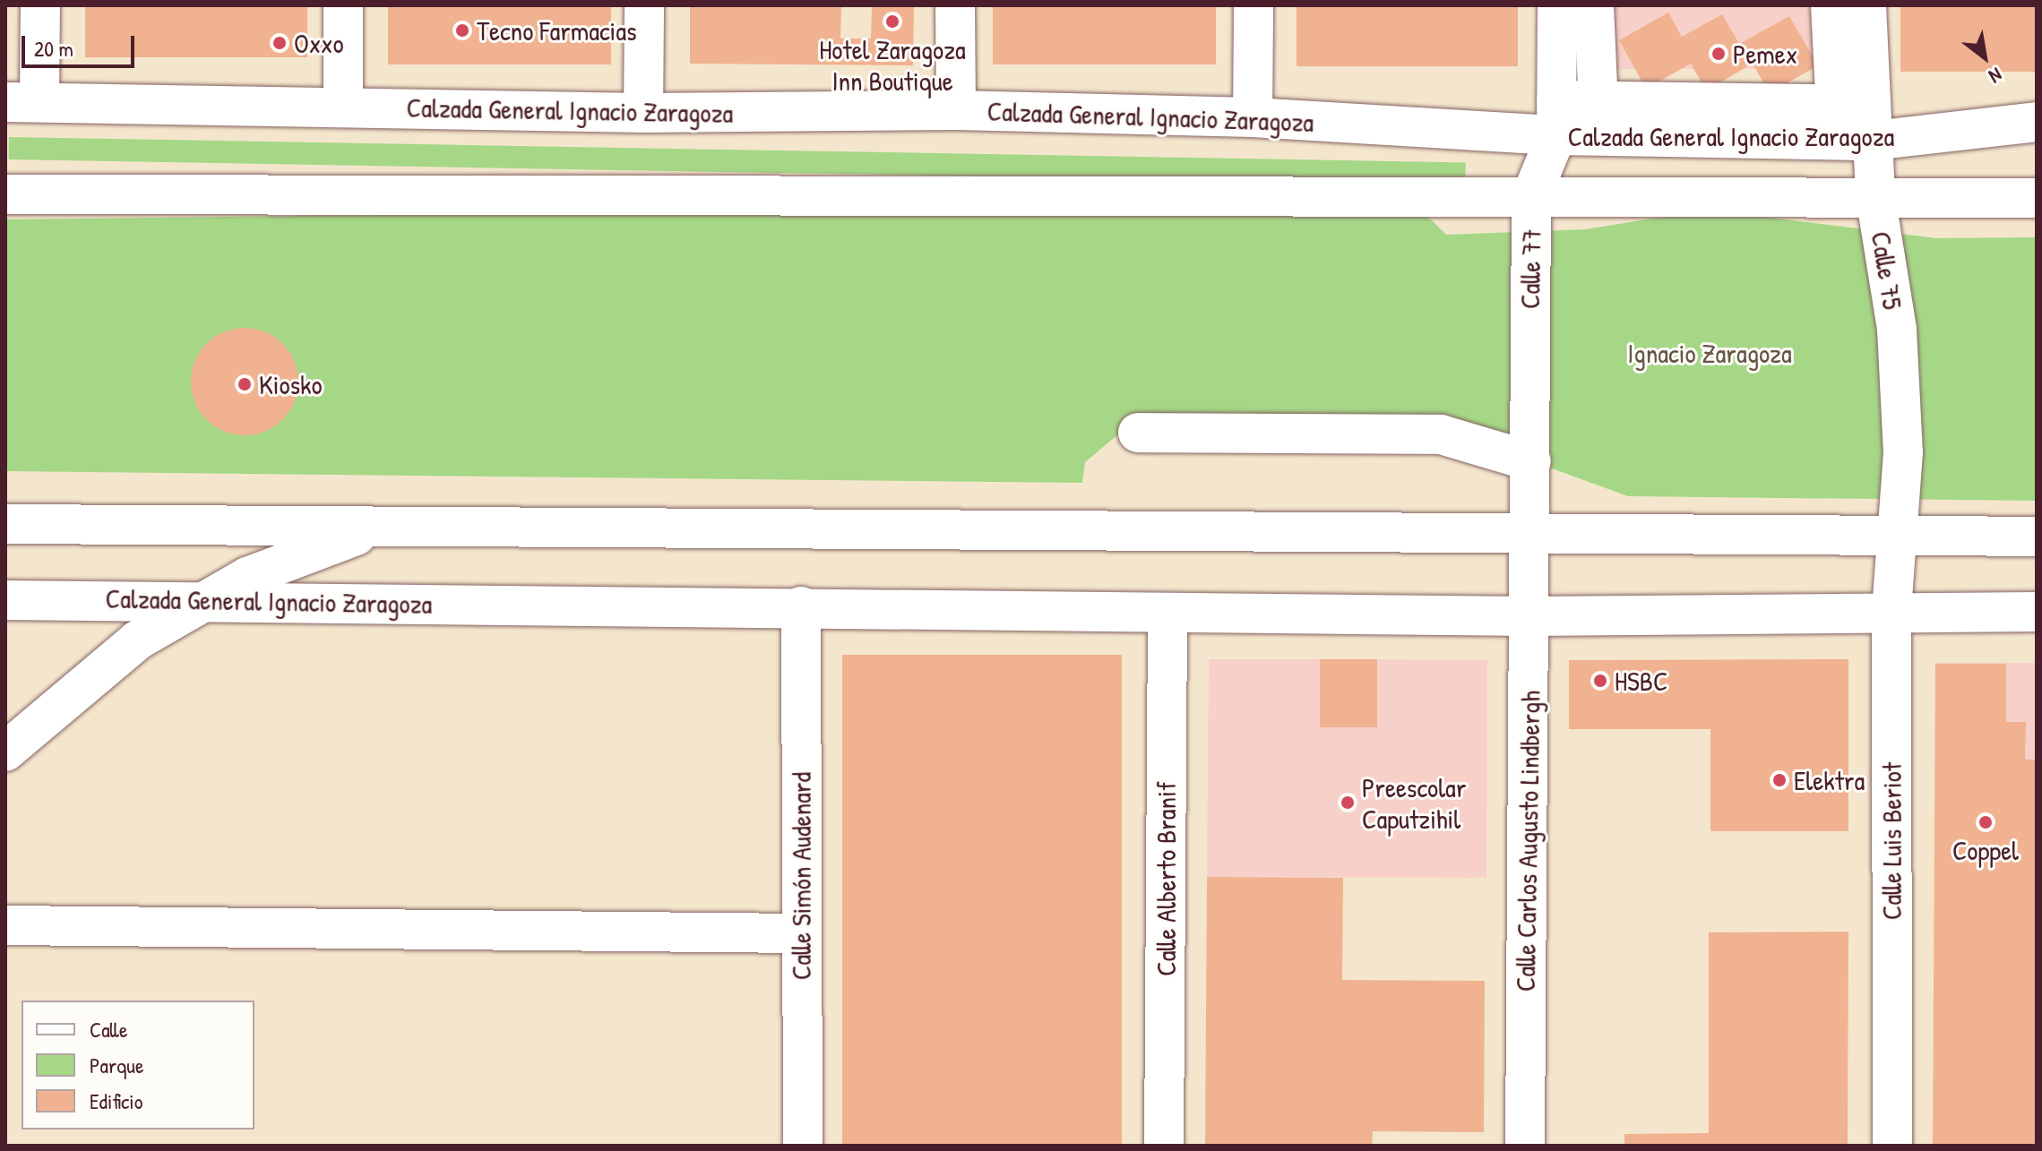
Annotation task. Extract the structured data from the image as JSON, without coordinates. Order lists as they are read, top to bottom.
{
  "streets": {
    "main road": [
      "Calzada General Ignacio Zaragoza",
      "Calle 77",
      "Calle 75",
      "Calle Carlos Augusto Lindbergh",
      "Calle Luis Beriot",
      "Calle Simón Audenard",
      "Calle Alberto Branif"
    ]
  },
  "crossings": [
    ["Calzada General Ignacio Zaragoza", "Calle 77"],
    ["Calzada General Ignacio Zaragoza", "Calle 75"],
    ["Calzada General Ignacio Zaragoza", "Calle Carlos Augusto Lindbergh"],
    ["Calzada General Ignacio Zaragoza", "Calle Luis Beriot"],
    ["Calzada General Ignacio Zaragoza", "Calle Simón Audenard"],
    ["Calzada General Ignacio Zaragoza", "Calle Alberto Branif"],
    ["Calle 77", "Calle Carlos Augusto Lindbergh"],
    ["Calle 75", "Calle Luis Beriot"]
  ],
  "parks": ["Ignacio Zaragoza"],
  "places": [
    "Hotel Zaragoza Inn Boutique",
    "Tecno Farmacias",
    "Oxxo",
    "Pemex",
    "Kiosko",
    "HSBC",
    "Elektra",
    "Preescolar Caputzihil",
    "Coppel"
  ],
  "legend": ["Calle", "Parque", "Edificio"],
  "scale_bar": "20 m",
  "north": "bottom right"
}
